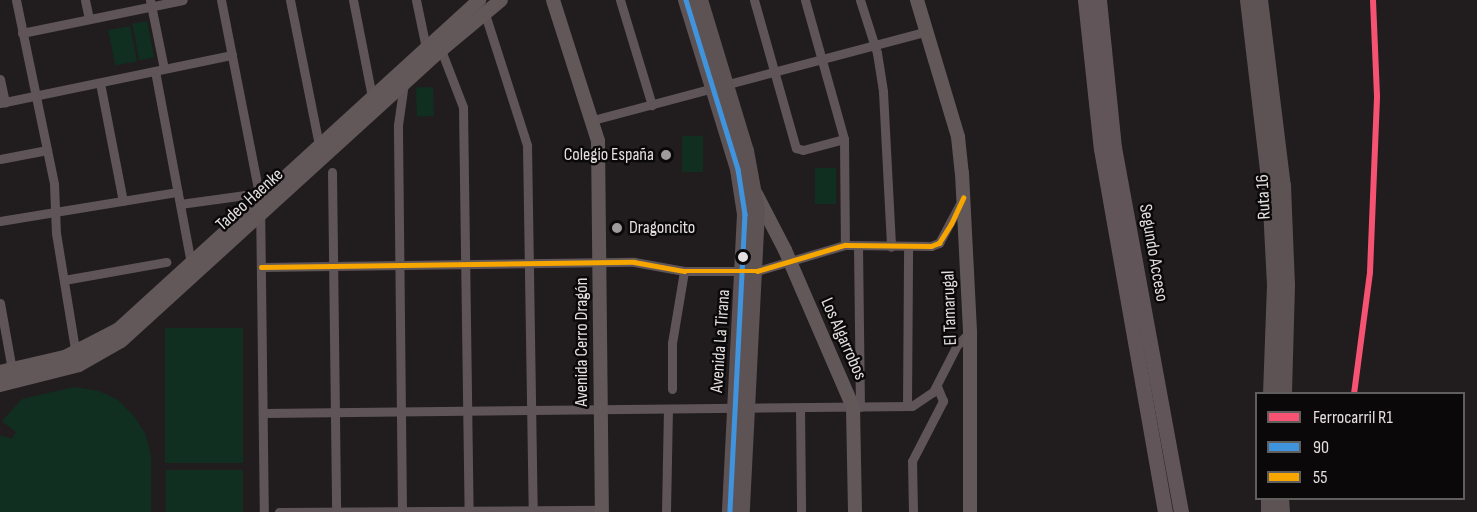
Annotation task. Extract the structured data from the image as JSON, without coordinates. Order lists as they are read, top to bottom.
{
  "streets": {
    "highway": ["Ruta 16", "Avenida La Tirana"],
    "main road": ["Segundo Acceso"],
    "street": [
      "Tadeo Haenke",
      "El Tamarugal",
      "Los Algarrobos",
      "Avenida Cerro Dragón"
    ]
  },
  "crossings": [
    ["Los Algarrobos", "Avenida La Tirana"]
  ],
  "places": ["Colegio España", "Dragoncito"],
  "lines": ["rail line R1", "transit line 90", "transit line 55"],
  "legend": ["Ferrocarril R1", "90", "55"]
}
